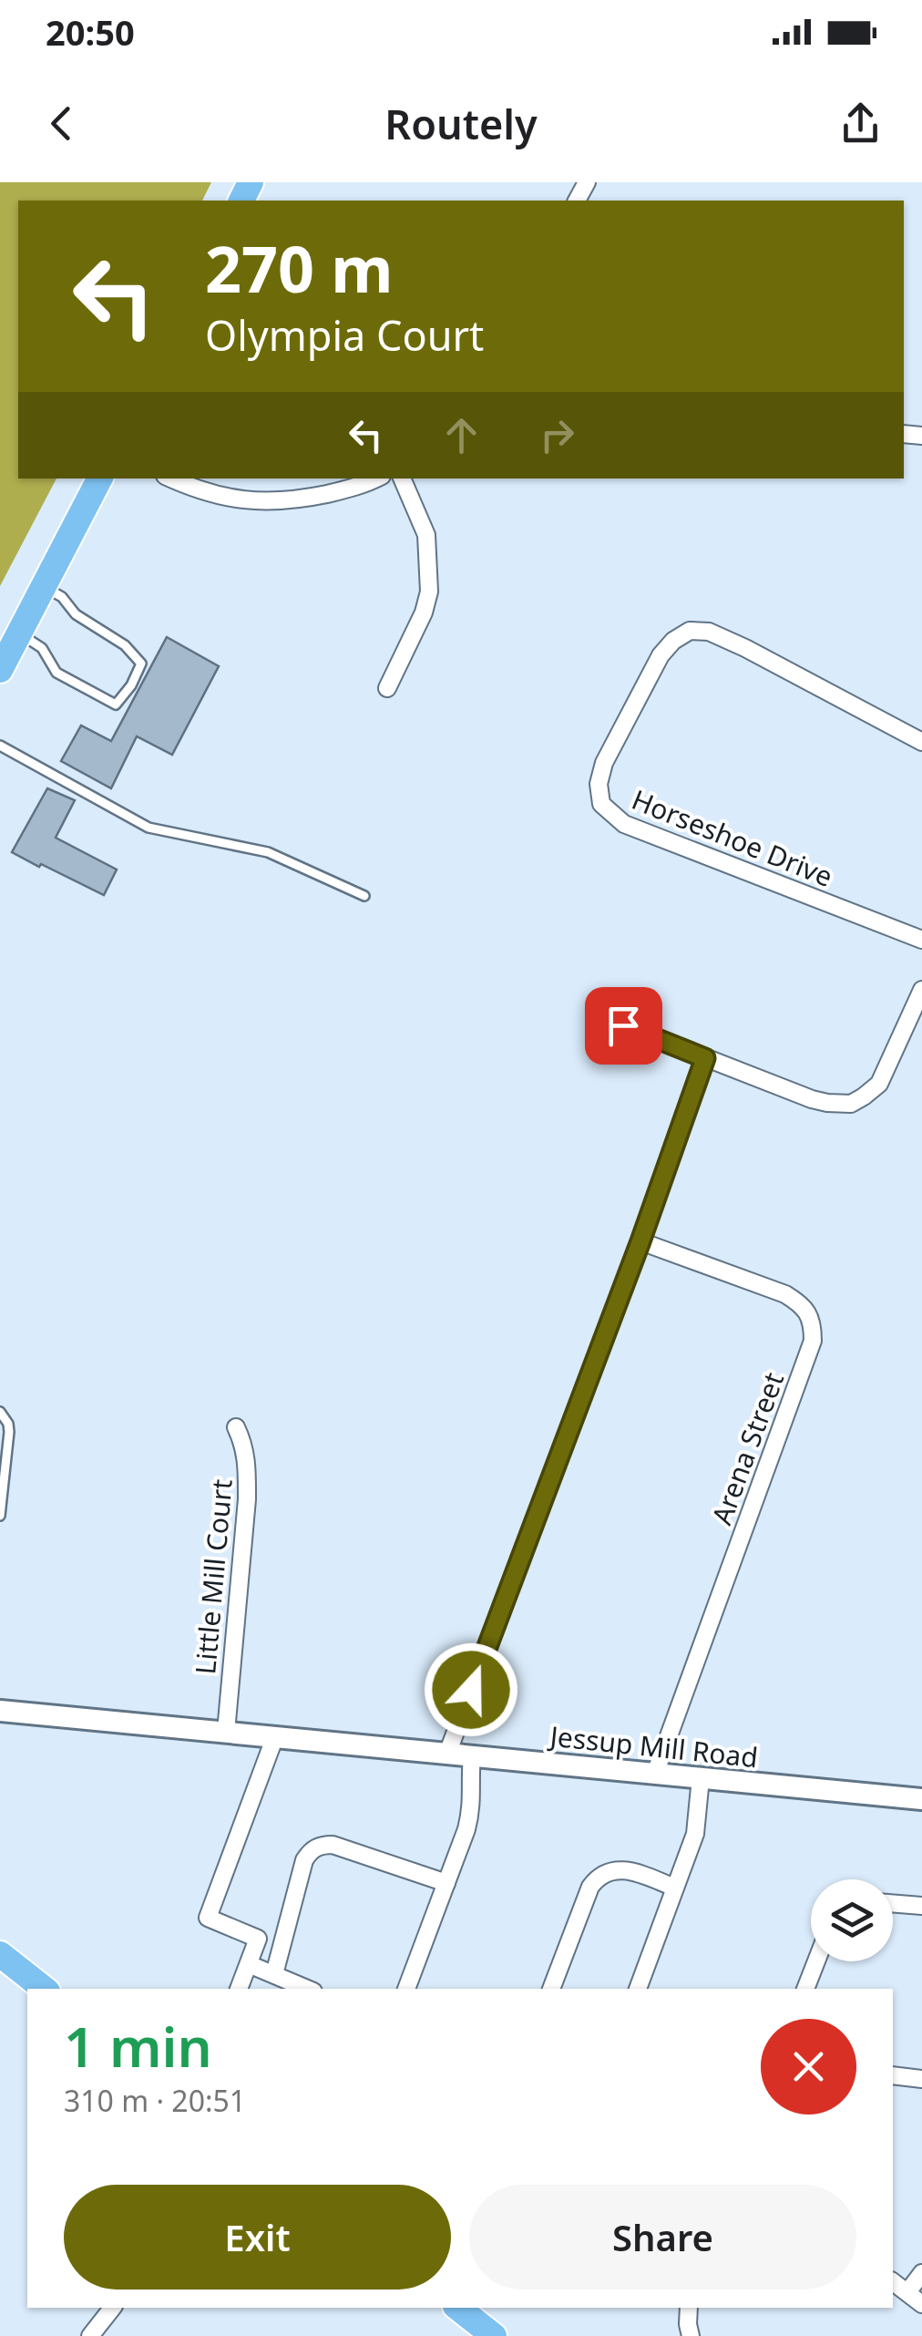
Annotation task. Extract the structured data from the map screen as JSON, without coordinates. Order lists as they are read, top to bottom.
{
  "streets": {
    "street": [
      "Horseshoe Drive",
      "Arena Street",
      "Little Mill Court",
      "Jessup Mill Road"
    ]
  },
  "crossings": [
    ["Arena Street", "Jessup Mill Road"],
    ["Little Mill Court", "Jessup Mill Road"]
  ],
  "page": {
    "status": "20:50",
    "header": "Routely",
    "turn": ["270 m", "Olympia Court"],
    "heading": ["1 min", "310 m · 20:51"],
    "buttons": ["Exit", "Share"]
  }
}
